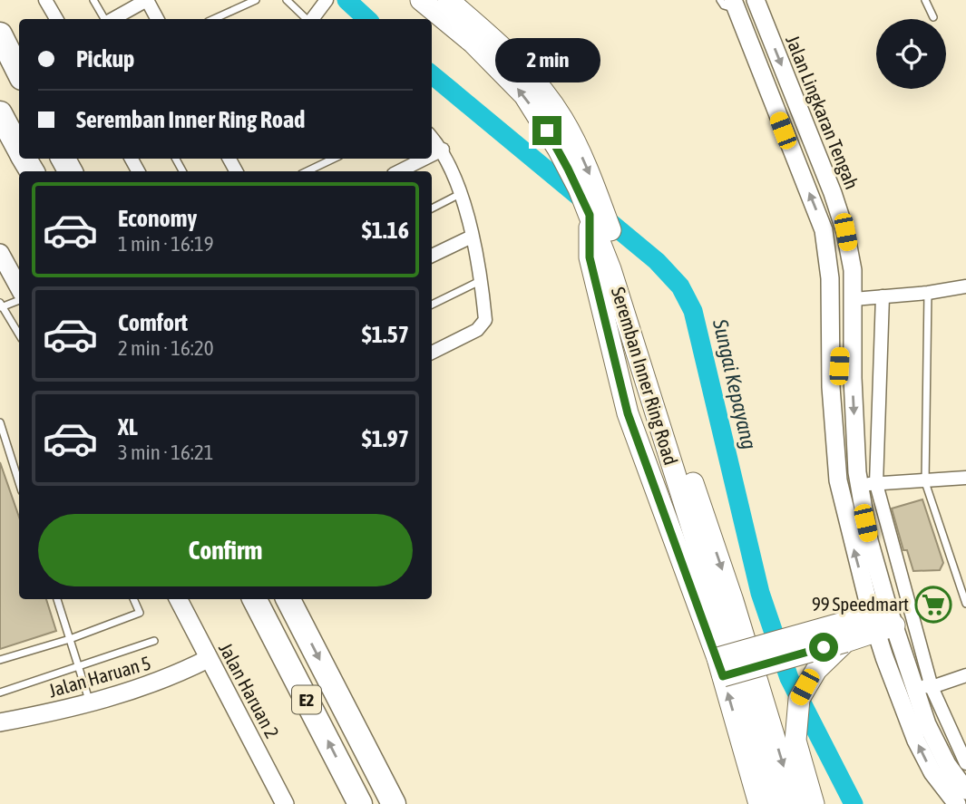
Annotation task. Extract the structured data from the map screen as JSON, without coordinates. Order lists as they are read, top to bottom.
{
  "streets": {
    "highway": ["E2"],
    "main road": ["Seremban Inner Ring Road"],
    "street": ["Jalan Lingkaran Tengah", "Jalan Haruan 5", "Jalan Haruan 2"]
  },
  "crossings": [
    ["Jalan Haruan 5", "Jalan Haruan 2"]
  ],
  "water": ["Sungai Kepayang"],
  "places": {
    "supermarket": ["99 Speedmart"]
  },
  "page": {
    "banner": ["Pickup", "Seremban Inner Ring Road"],
    "bubble": "2 min",
    "list": [
      {
        "name": "Economy",
        "note": "1 min · 16:19",
        "value": "$1.16"
      },
      {
        "name": "Comfort",
        "note": "2 min · 16:20",
        "value": "$1.57"
      },
      {
        "name": "XL",
        "note": "3 min · 16:21",
        "value": "$1.97"
      }
    ],
    "buttons": "Confirm"
  }
}
